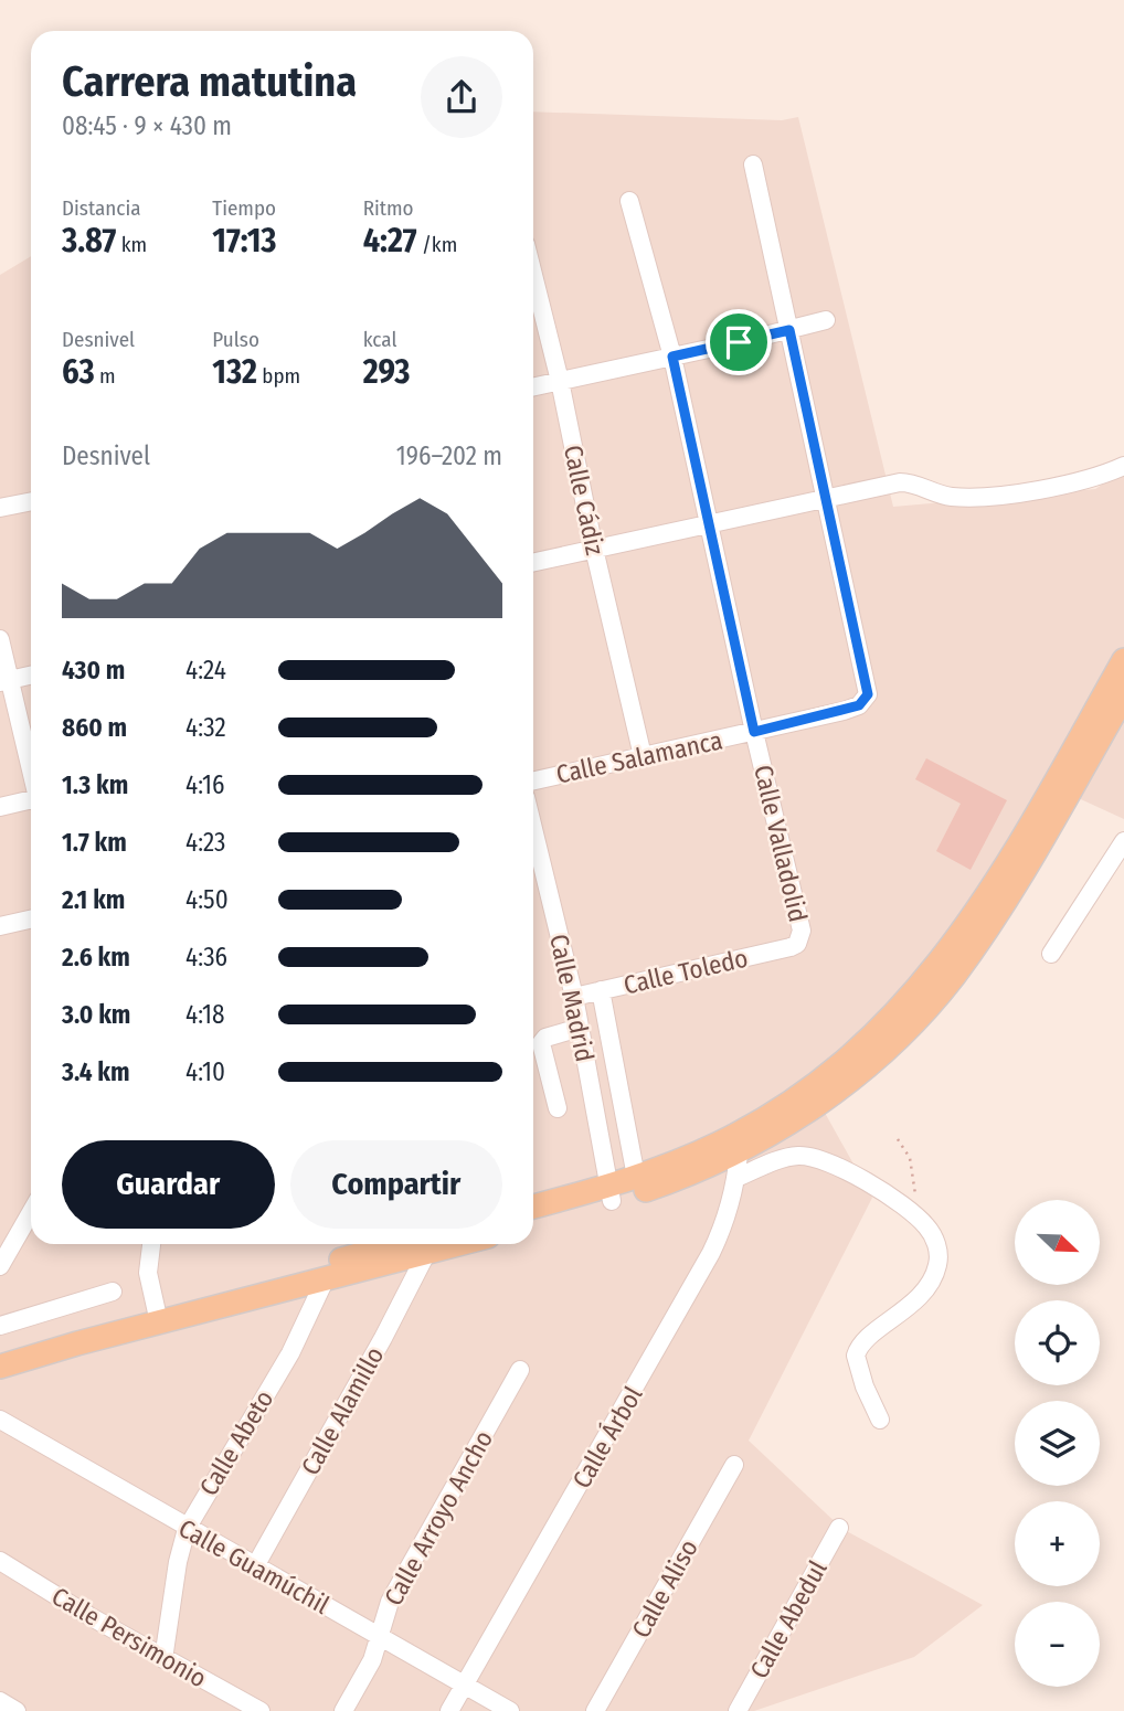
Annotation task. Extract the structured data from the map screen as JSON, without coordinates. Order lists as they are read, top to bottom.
{
  "streets": {
    "street": [
      "Calle Cádiz",
      "Calle Salamanca",
      "Calle Valladolid",
      "Calle Toledo",
      "Calle Madrid",
      "Calle Alamillo",
      "Calle Árbol",
      "Calle Abeto",
      "Calle Arroyo Ancho",
      "Calle Guamúchil",
      "Calle Aliso",
      "Calle Abedul",
      "Calle Persimonio"
    ]
  },
  "crossings": [
    ["Calle Cádiz", "Calle Salamanca"],
    ["Calle Salamanca", "Calle Valladolid"],
    ["Calle Valladolid", "Calle Toledo"],
    ["Calle Toledo", "Calle Madrid"],
    ["Calle Alamillo", "Calle Guamúchil"],
    ["Calle Árbol", "Calle Guamúchil"],
    ["Calle Abeto", "Calle Guamúchil"],
    ["Calle Abeto", "Calle Persimonio"],
    ["Calle Arroyo Ancho", "Calle Guamúchil"]
  ],
  "north": "bottom right",
  "page": {
    "heading": ["Carrera matutina", "08:45 · 9 × 430 m"],
    "stats": [
      ["Distancia", "3.87 km"],
      ["Tiempo", "17:13"],
      ["Ritmo", "4:27 /km"],
      ["Desnivel", "63 m"],
      ["Pulso", "132 bpm"],
      ["kcal", "293"]
    ],
    "chart": ["Desnivel", "196–202 m"],
    "list": [
      {
        "name": "430 m",
        "note": "4:24"
      },
      {
        "name": "860 m",
        "note": "4:32"
      },
      {
        "name": "1.3 km",
        "note": "4:16"
      },
      {
        "name": "1.7 km",
        "note": "4:23"
      },
      {
        "name": "2.1 km",
        "note": "4:50"
      },
      {
        "name": "2.6 km",
        "note": "4:36"
      },
      {
        "name": "3.0 km",
        "note": "4:18"
      },
      {
        "name": "3.4 km",
        "note": "4:10"
      }
    ],
    "buttons": ["Guardar", "Compartir"],
    "map_buttons": ["+", "−"]
  }
}
